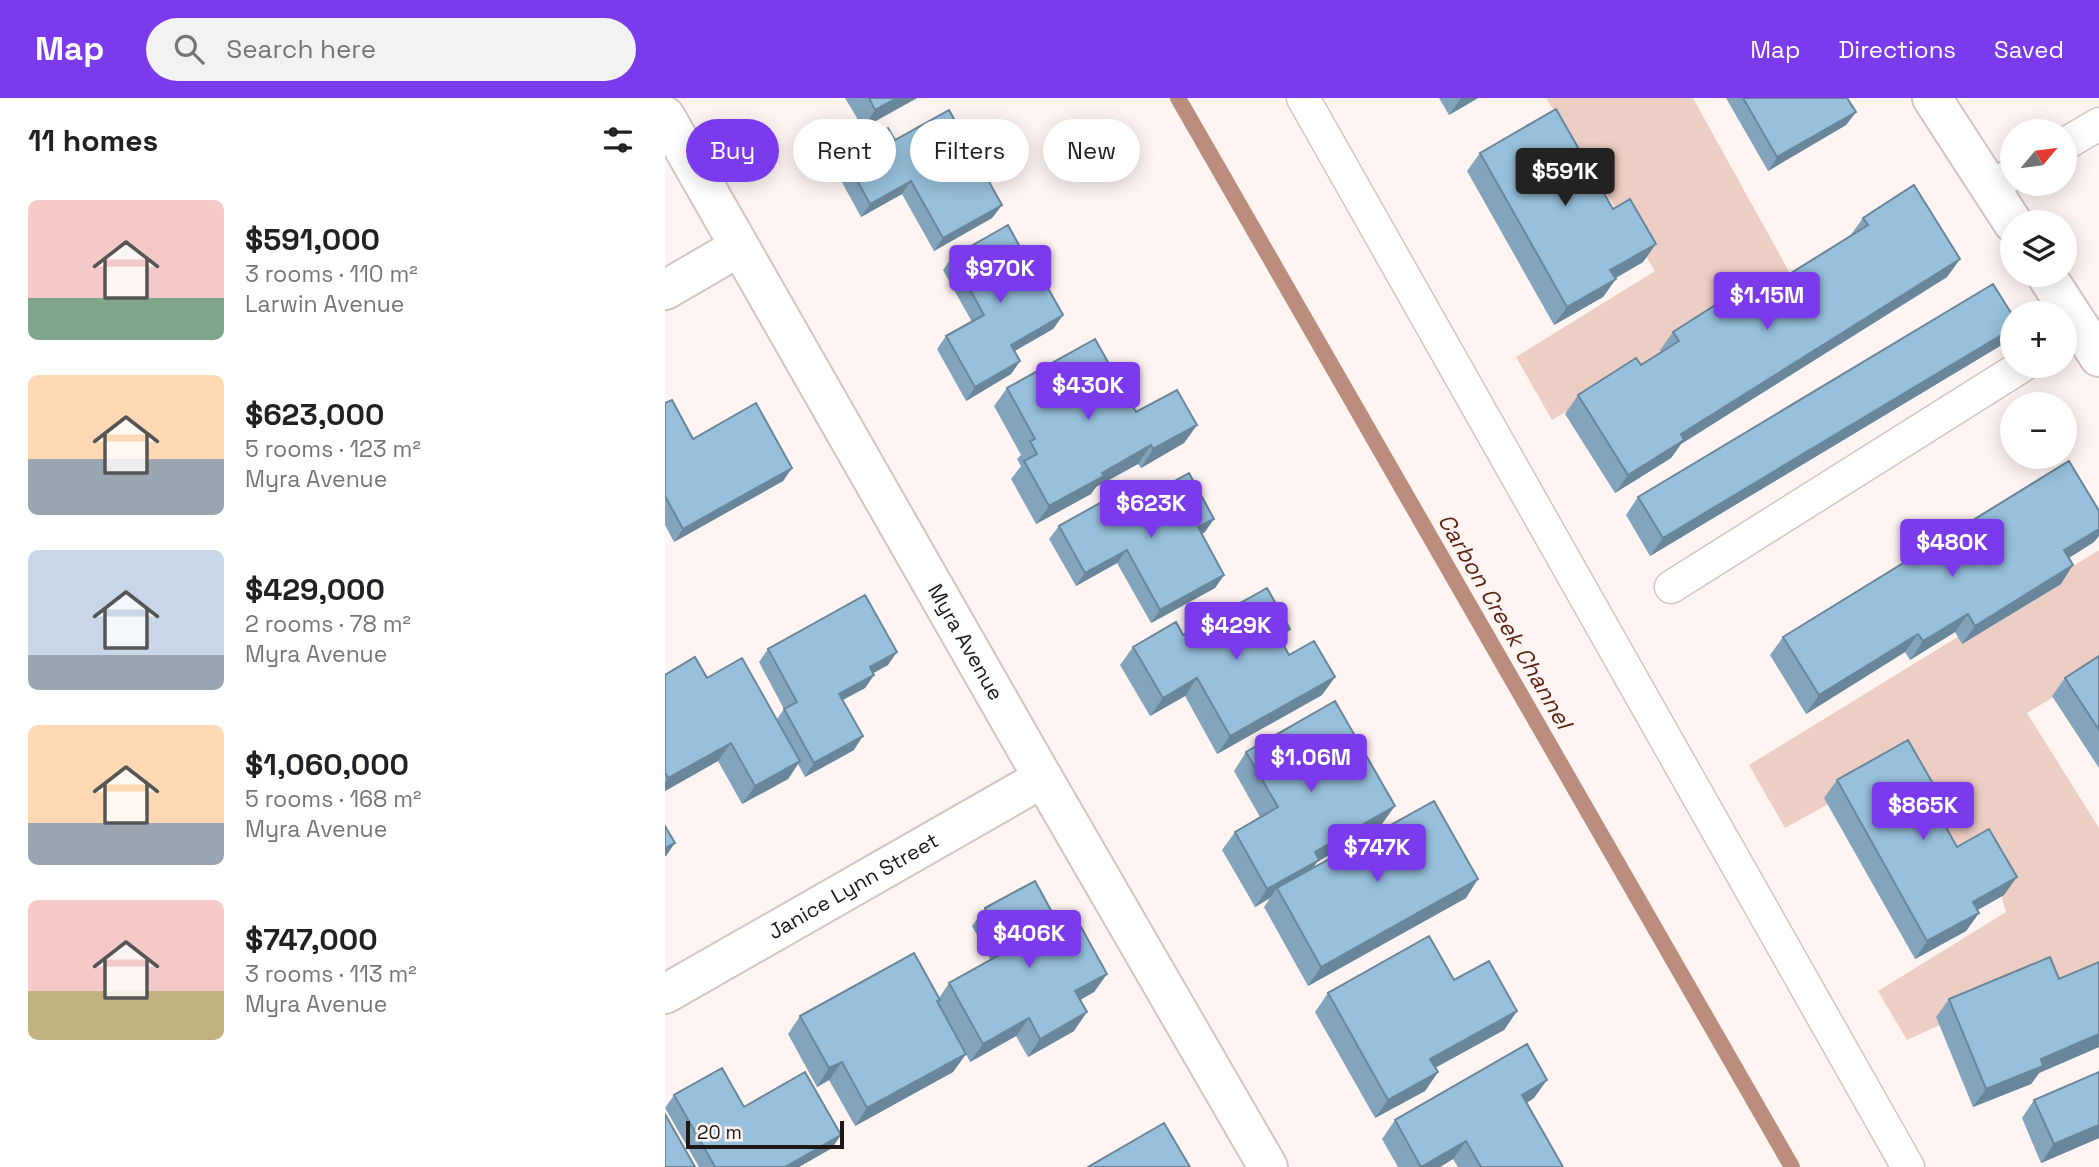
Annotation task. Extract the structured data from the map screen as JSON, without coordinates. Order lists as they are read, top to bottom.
{
  "streets": {
    "street": ["Myra Avenue", "Janice Lynn Street"]
  },
  "crossings": [
    ["Myra Avenue", "Janice Lynn Street"]
  ],
  "water": ["Carbon Creek Channel"],
  "scale_bar": "20 m",
  "north": "top right",
  "page": {
    "header": "Map",
    "search": "Search here",
    "nav": ["Map", "Directions", "Saved"],
    "heading": "11 homes",
    "map_buttons": ["+", "−"],
    "chip": [
      "Buy",
      "Rent",
      "Filters",
      "New"
    ],
    "price": [
      "$591K",
      "$970K",
      "$1.15M",
      "$430K",
      "$623K",
      "$480K",
      "$429K",
      "$1.06M",
      "$865K",
      "$747K",
      "$406K"
    ],
    "list": [
      {
        "name": "$591,000",
        "note": "3 rooms · 110 m² · Larwin Avenue"
      },
      {
        "name": "$623,000",
        "note": "5 rooms · 123 m² · Myra Avenue"
      },
      {
        "name": "$429,000",
        "note": "2 rooms · 78 m² · Myra Avenue"
      },
      {
        "name": "$1,060,000",
        "note": "5 rooms · 168 m² · Myra Avenue"
      },
      {
        "name": "$747,000",
        "note": "3 rooms · 113 m² · Myra Avenue"
      }
    ],
    "scale": "20 m"
  }
}
